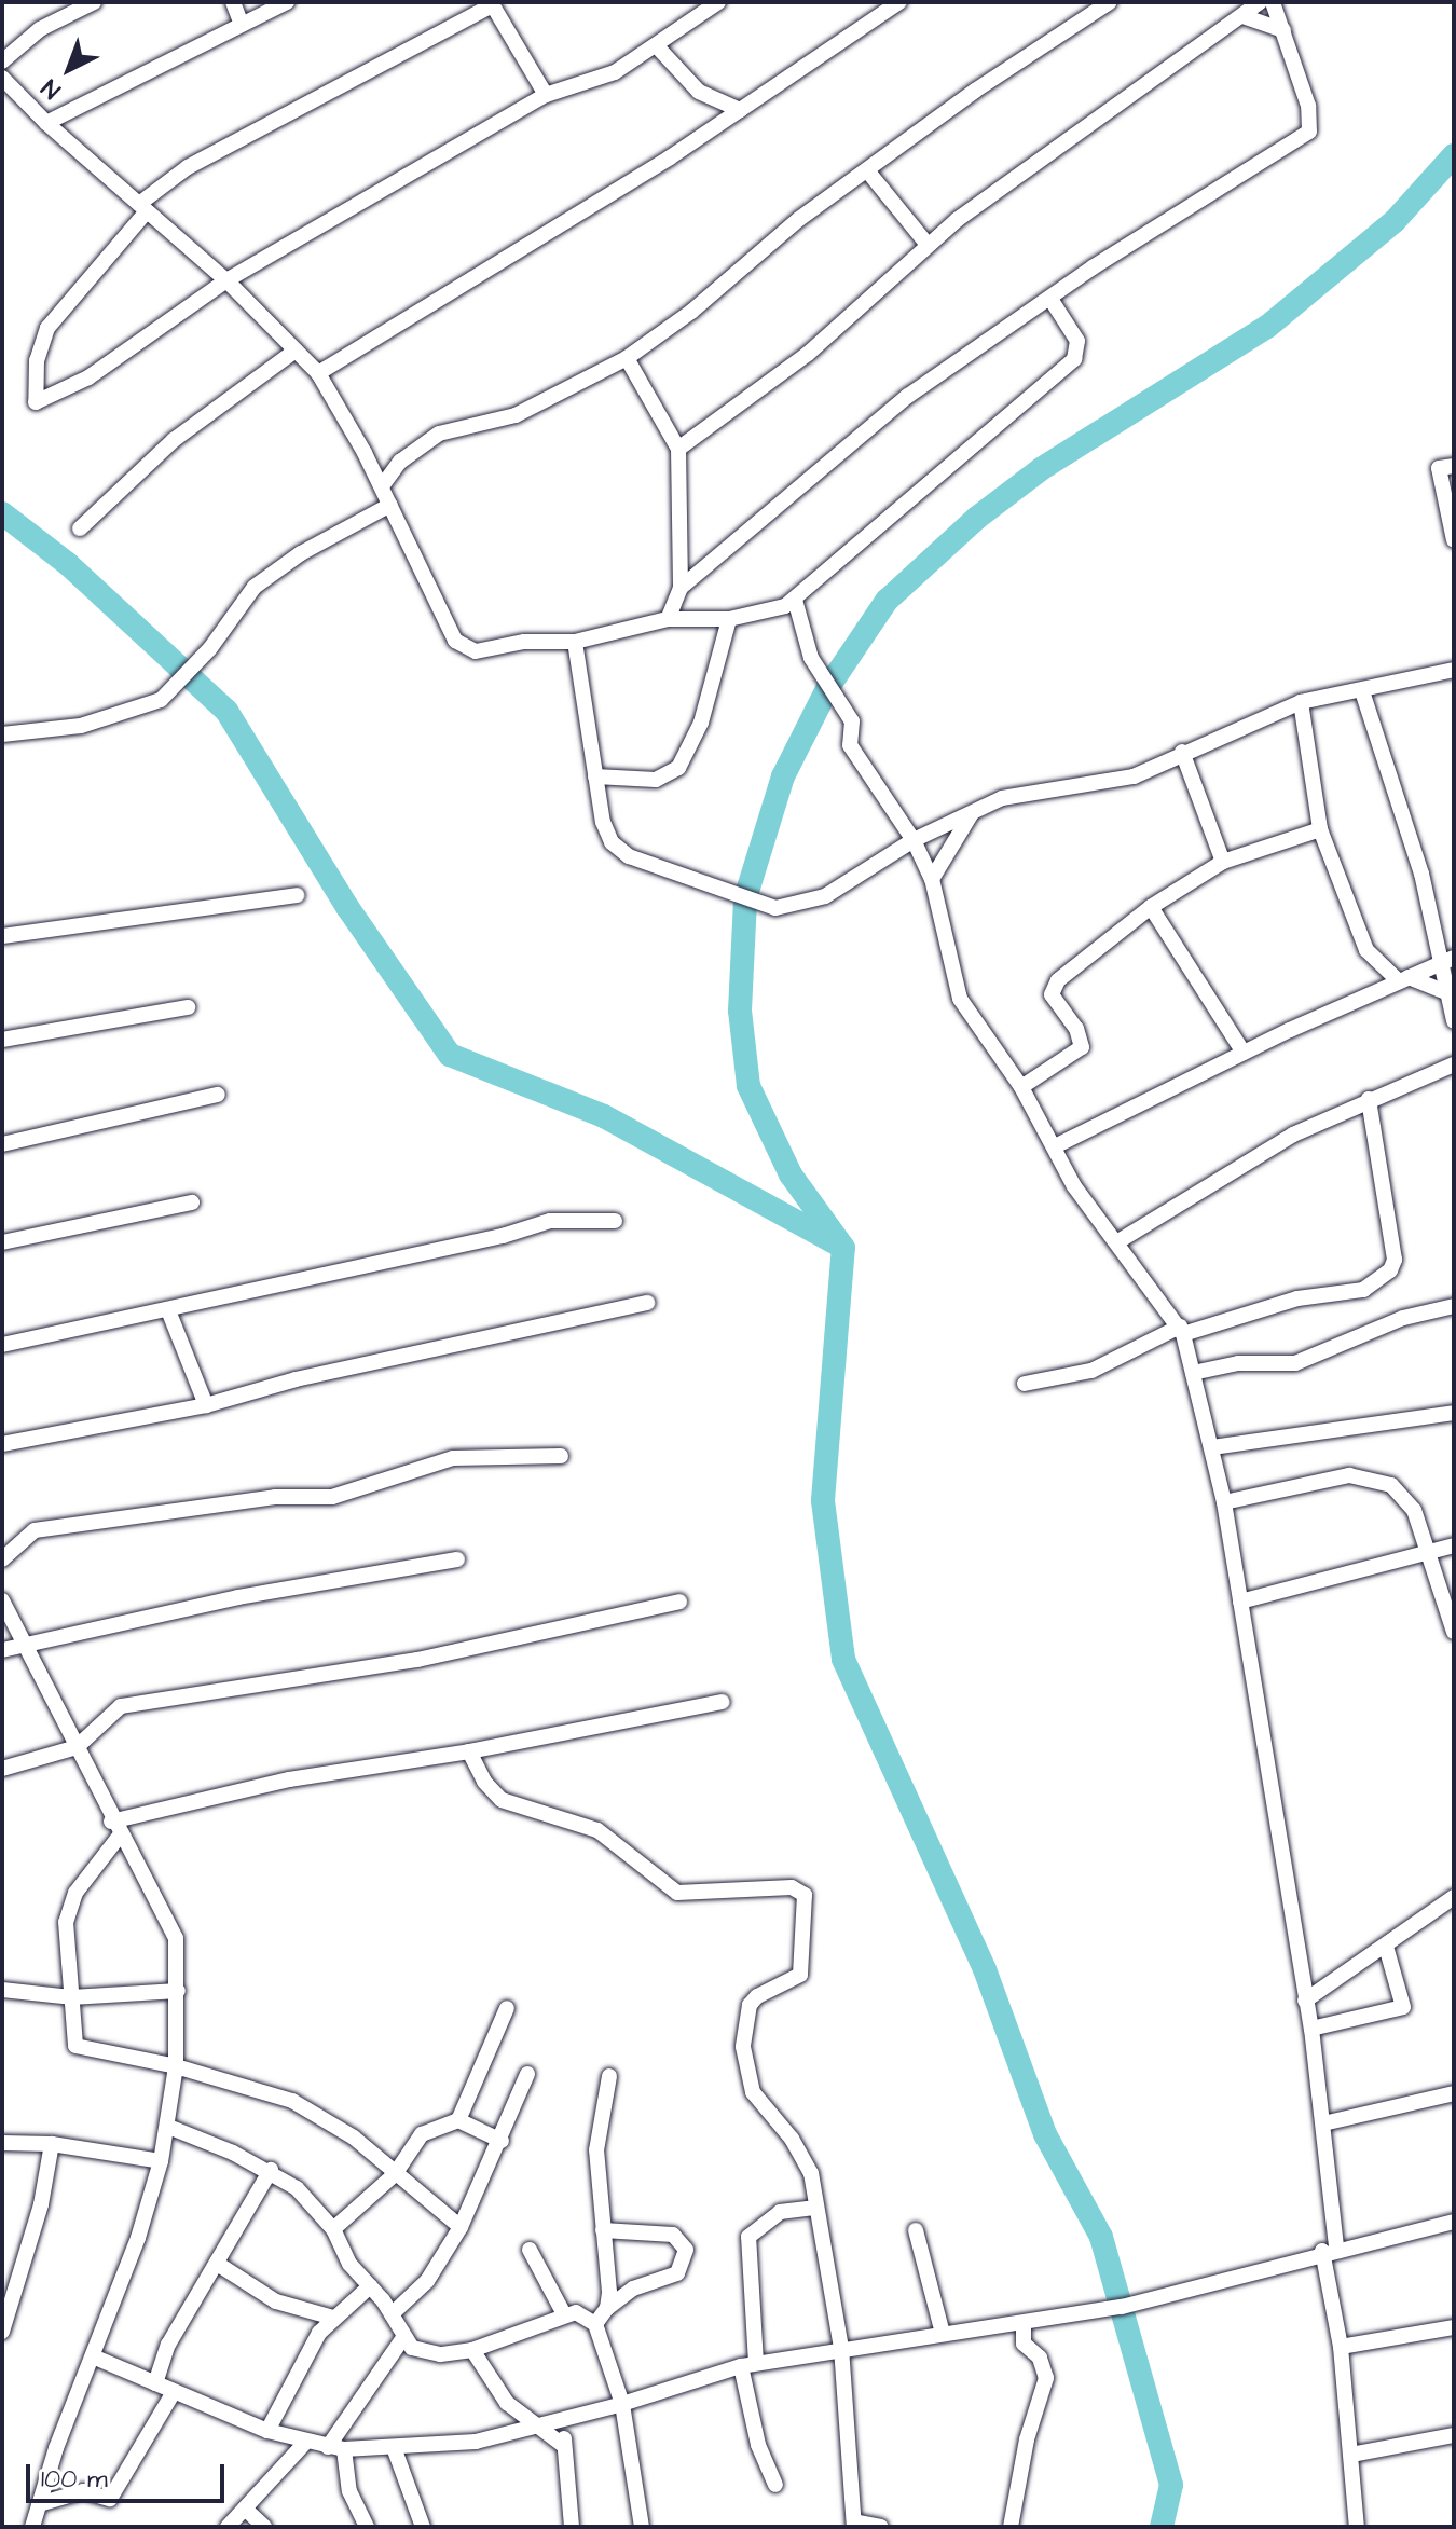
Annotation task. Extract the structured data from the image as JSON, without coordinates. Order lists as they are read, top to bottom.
{
  "scale_bar": "100 m",
  "north": "bottom left"
}
